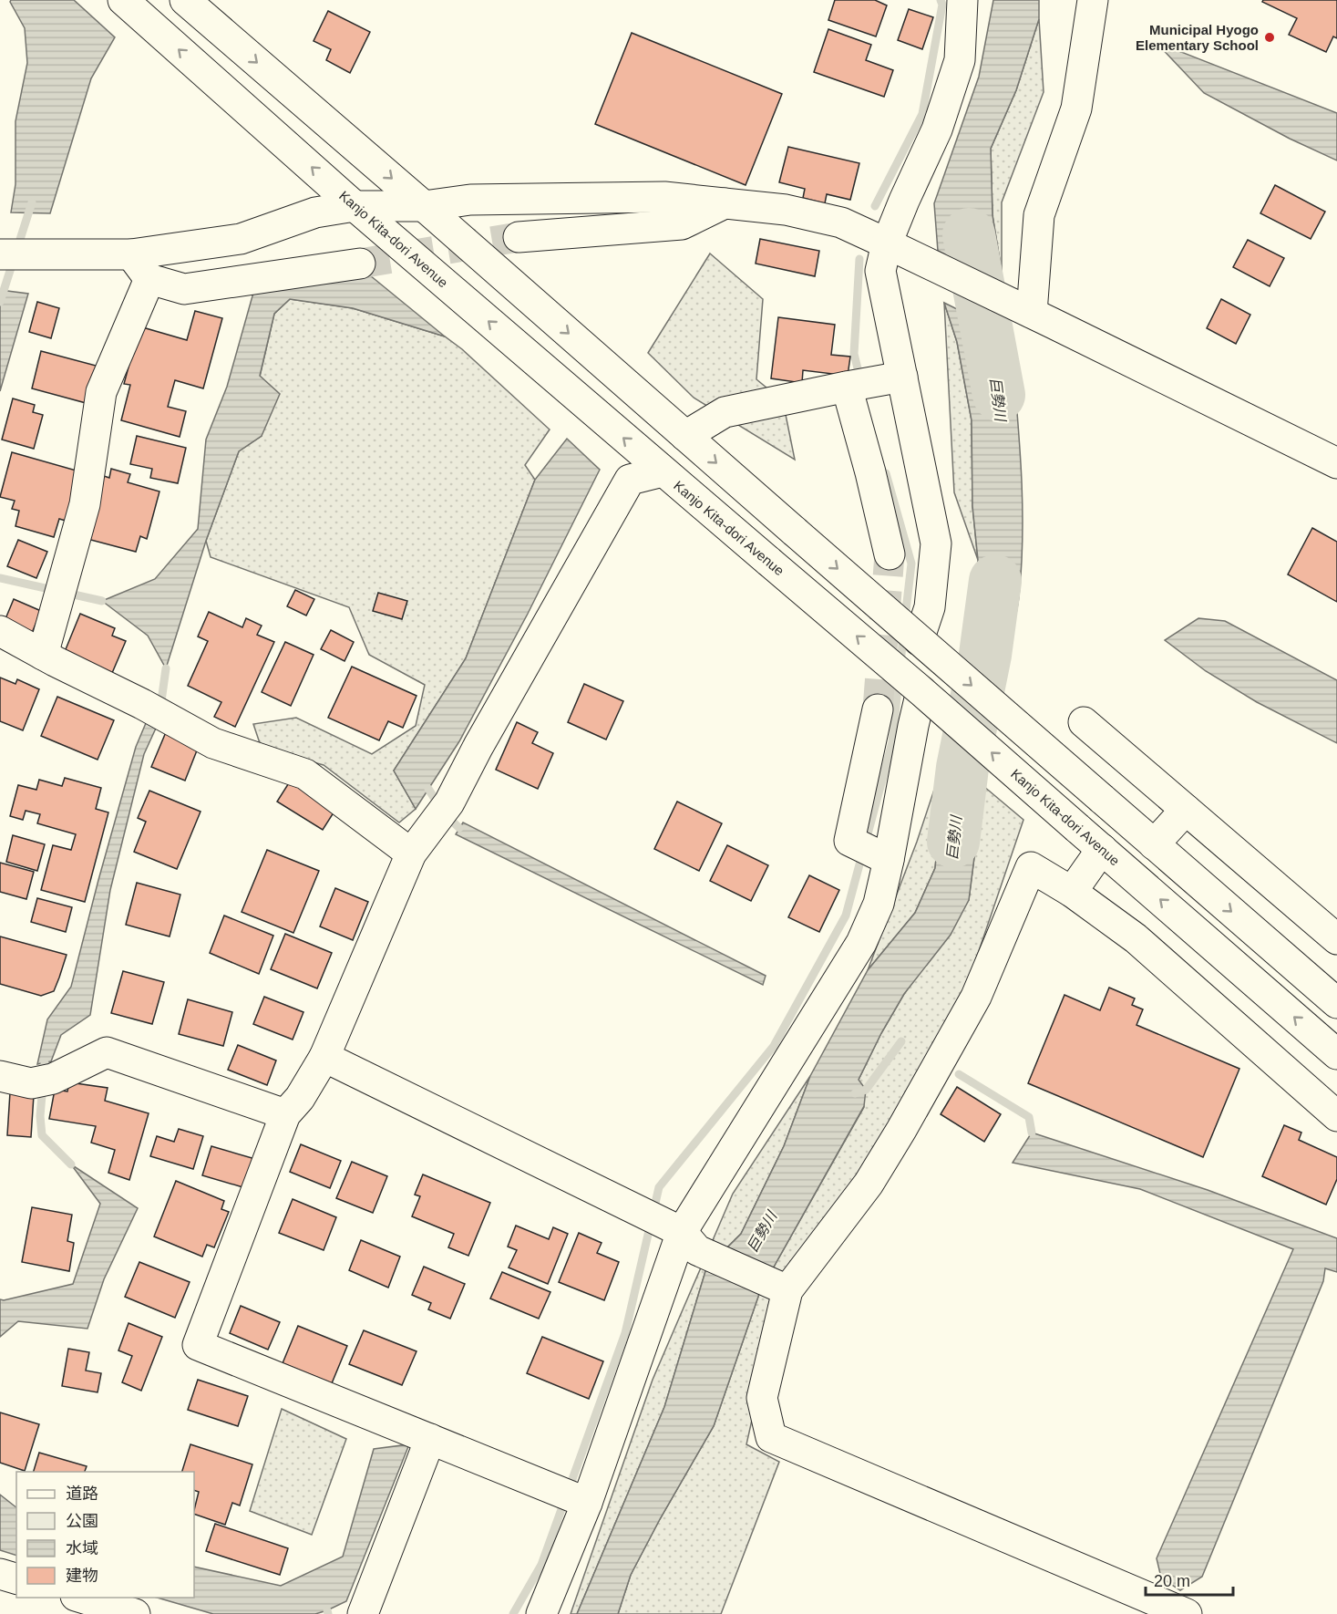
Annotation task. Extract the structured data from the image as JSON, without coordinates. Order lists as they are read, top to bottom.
{
  "streets": {
    "main road": ["Kanjo Kita-dori Avenue"]
  },
  "water": ["巨勢川"],
  "places": ["Municipal Hyogo Elementary School"],
  "legend": [
    "道路",
    "公園",
    "水域",
    "建物"
  ],
  "scale_bar": "20 m"
}
